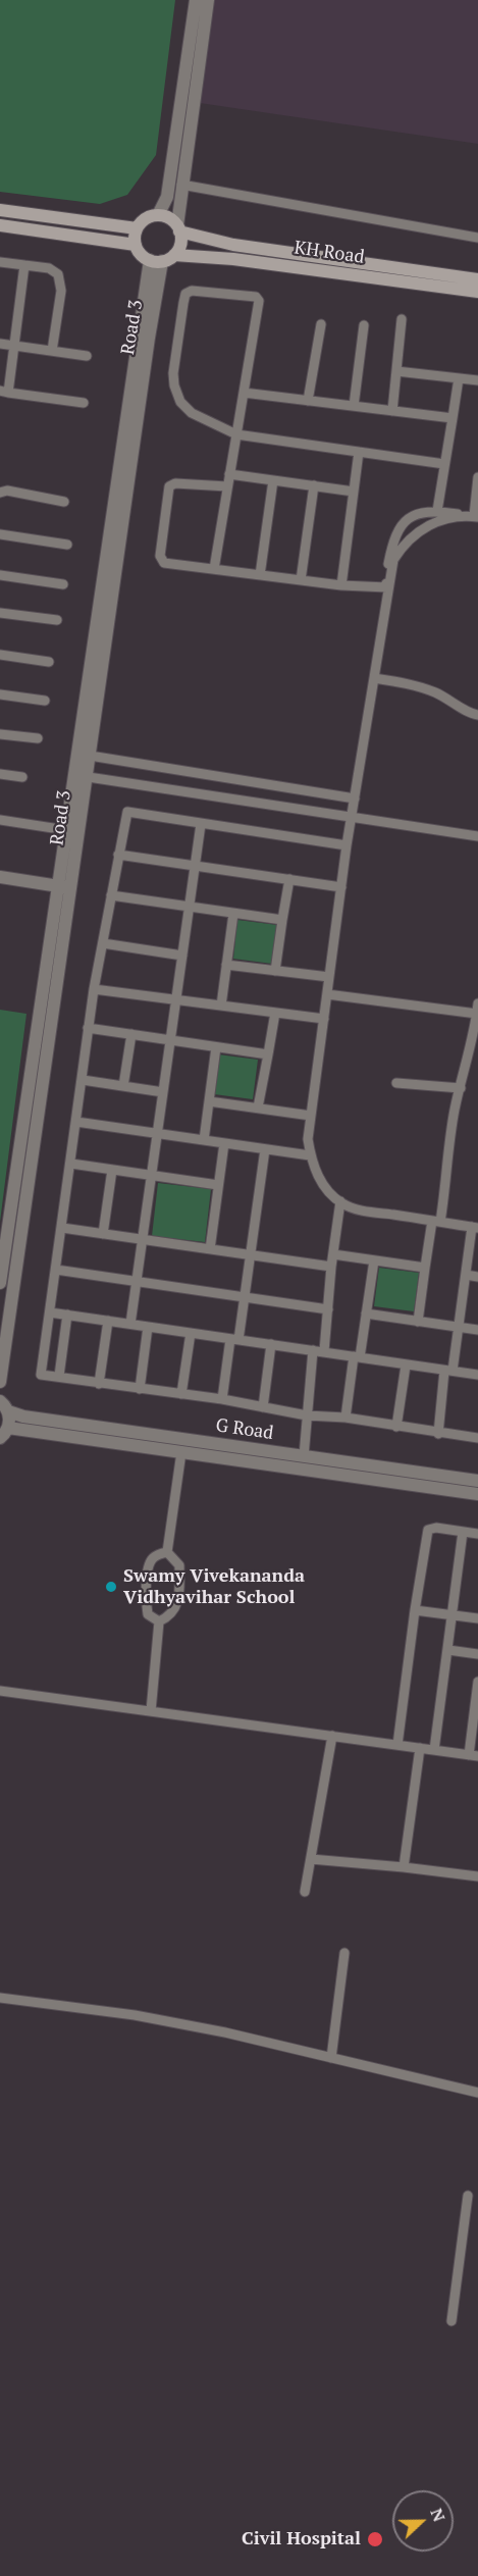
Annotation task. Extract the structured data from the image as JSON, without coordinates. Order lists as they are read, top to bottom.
{
  "streets": {
    "main road": ["KH Road"],
    "street": ["Road 3", "G Road"]
  },
  "crossings": [
    ["KH Road", "Road 3"]
  ],
  "places": ["Swamy Vivekananda Vidhyavihar School", "Civil Hospital"],
  "north": "right"
}
